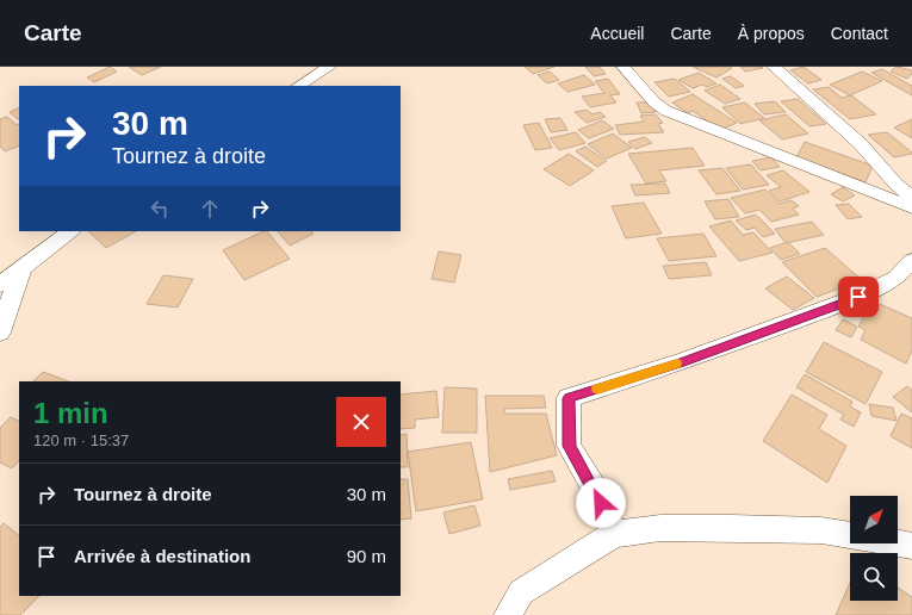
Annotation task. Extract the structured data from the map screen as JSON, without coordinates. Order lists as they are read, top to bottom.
{
  "north": "top right",
  "page": {
    "header": "Carte",
    "nav": [
      "Accueil",
      "Carte",
      "À propos",
      "Contact"
    ],
    "turn": ["30 m", "Tournez à droite"],
    "heading": ["1 min", "120 m · 15:37"],
    "list": [
      {
        "name": "Tournez à droite",
        "value": "30 m"
      },
      {
        "name": "Arrivée à destination",
        "value": "90 m"
      }
    ]
  }
}
